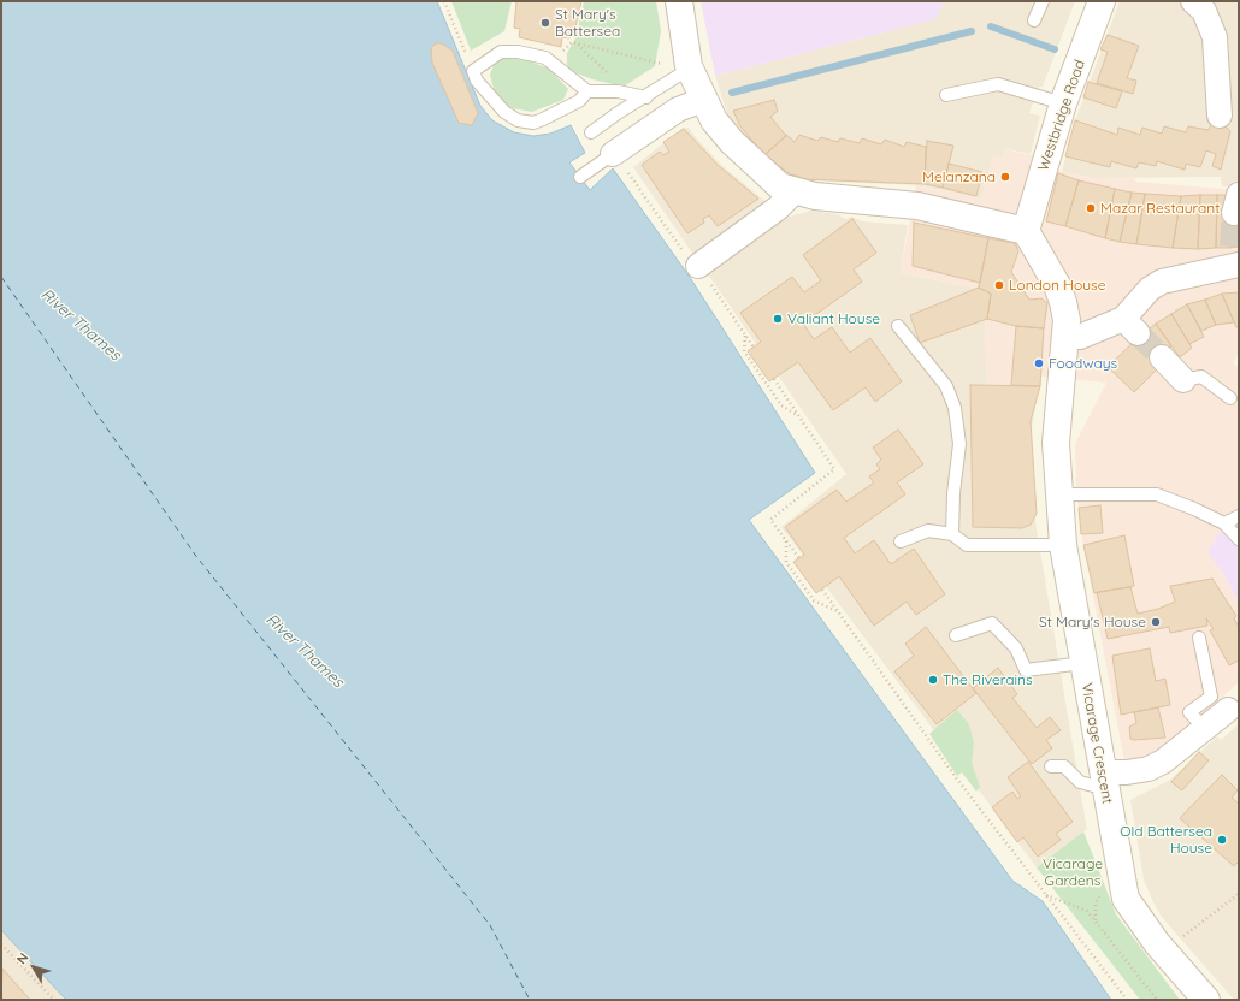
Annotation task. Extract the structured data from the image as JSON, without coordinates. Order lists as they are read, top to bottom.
{
  "streets": {
    "main road": ["Westbridge Road", "Vicarage Crescent"]
  },
  "crossings": [
    ["Westbridge Road", "Vicarage Crescent"]
  ],
  "water": ["River Thames"],
  "parks": ["Vicarage Gardens"],
  "places": [
    "St Mary's Battersea",
    "Melanzana",
    "Mazar Restaurant",
    "London House",
    "Valiant House",
    "Foodways",
    "St Mary's House",
    "The Riverains",
    "Old Battersea House"
  ],
  "north": "top left"
}
